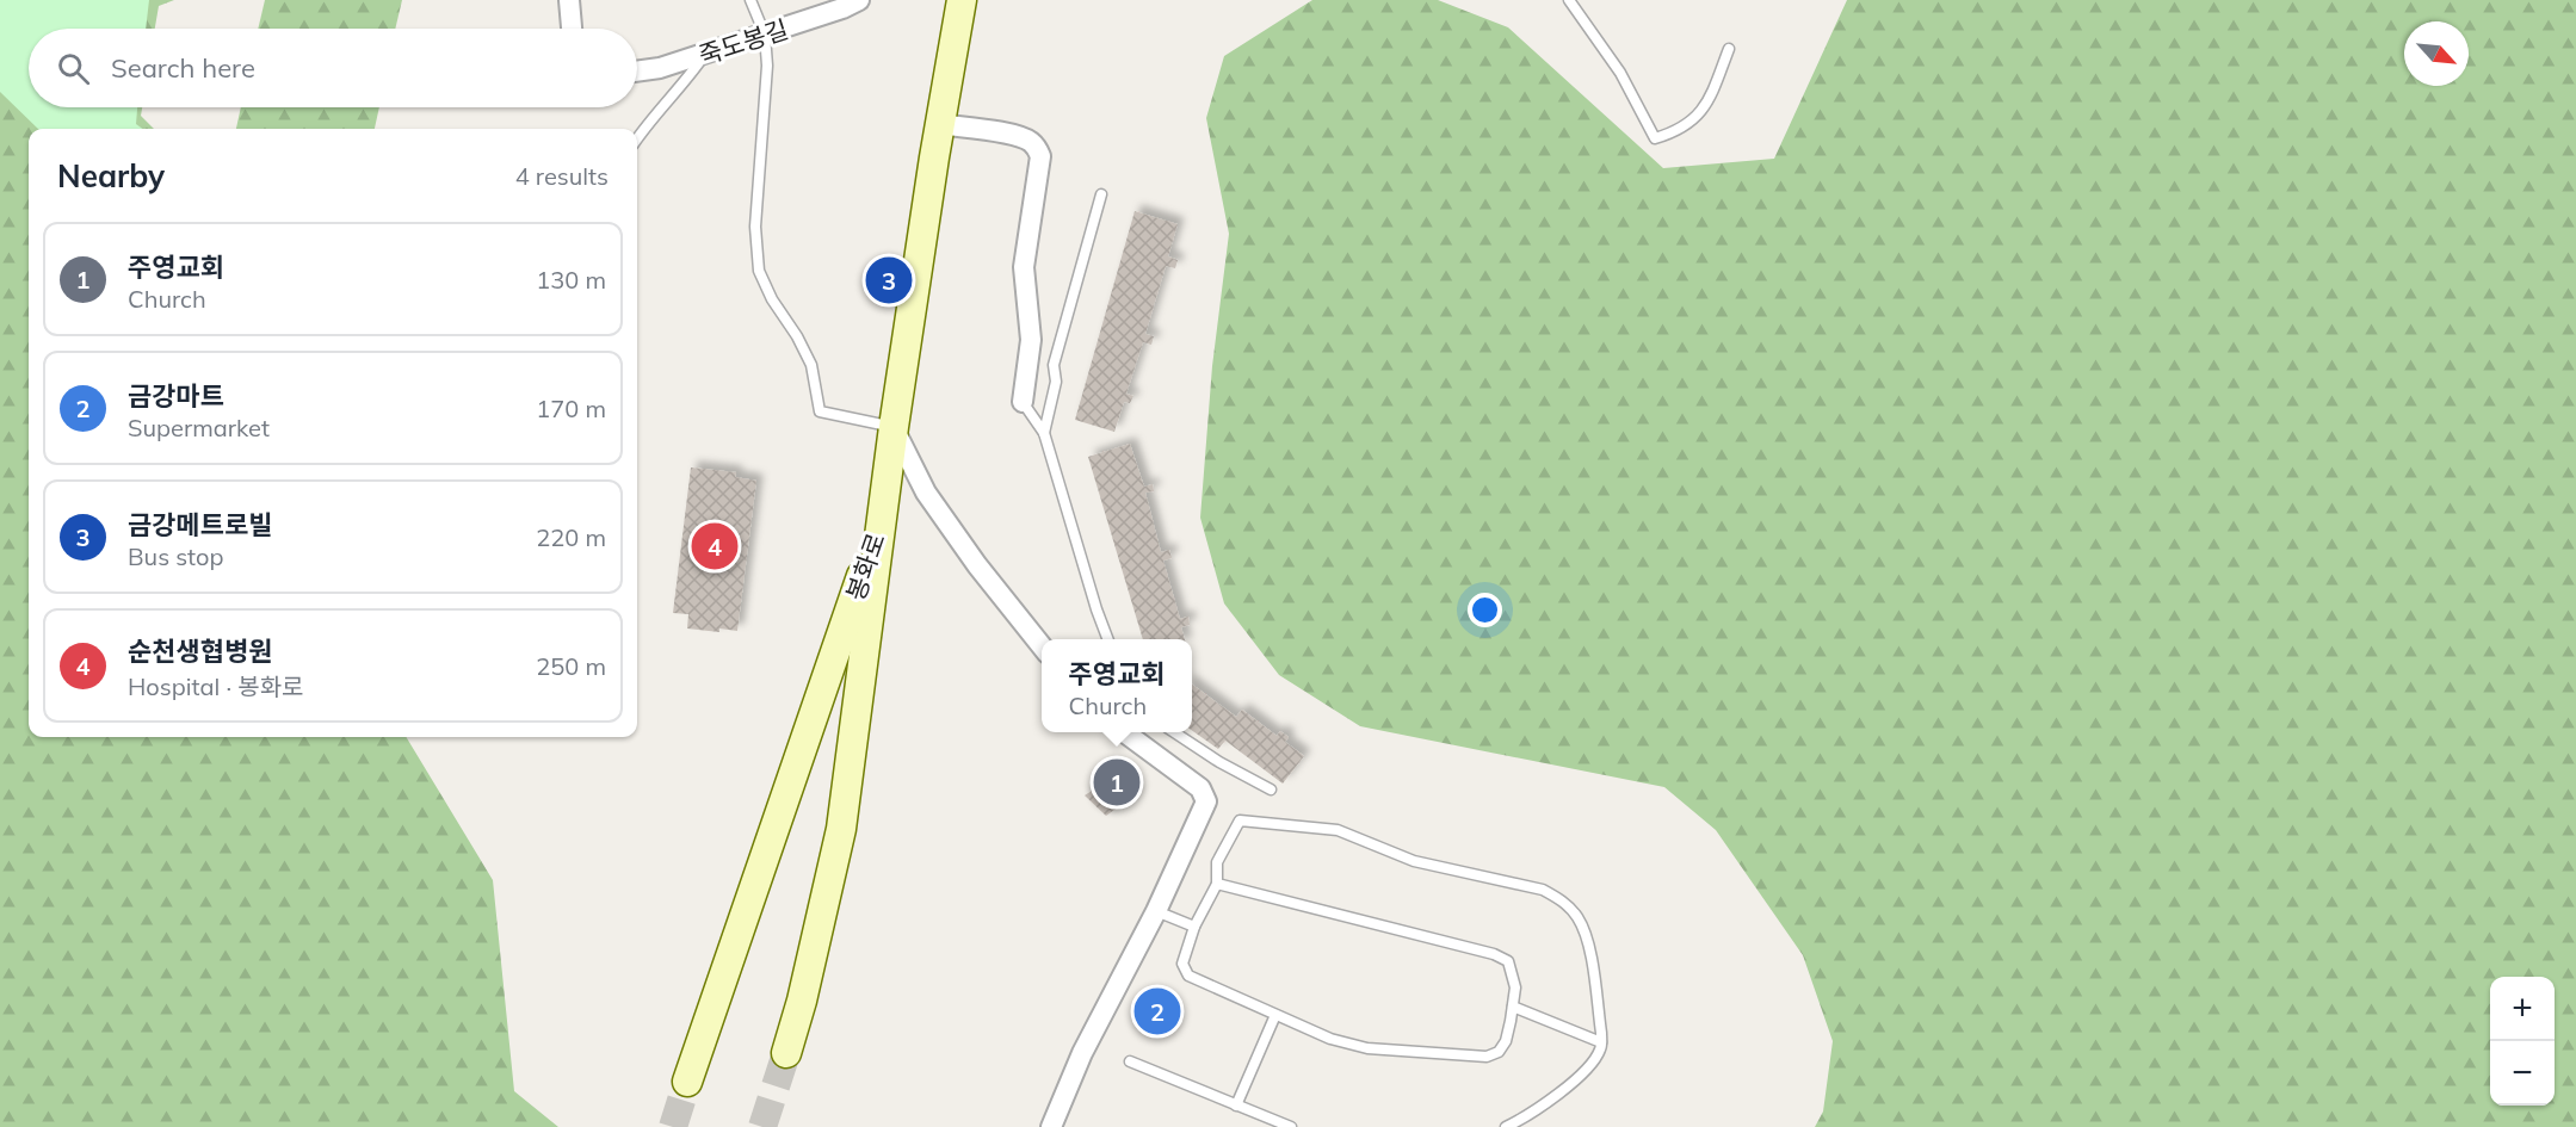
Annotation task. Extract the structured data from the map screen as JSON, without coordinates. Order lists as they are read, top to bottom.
{
  "streets": {
    "main road": ["봉화로"],
    "street": ["죽도봉길"]
  },
  "north": "bottom right",
  "page": {
    "search": "Search here",
    "heading": ["Nearby", "4 results"],
    "list": [
      {
        "mark": "1",
        "name": "주영교회",
        "note": "Church",
        "value": "130 m"
      },
      {
        "mark": "2",
        "name": "금강마트",
        "note": "Supermarket",
        "value": "170 m"
      },
      {
        "mark": "3",
        "name": "금강메트로빌",
        "note": "Bus stop",
        "value": "220 m"
      },
      {
        "mark": "4",
        "name": "순천생협병원",
        "note": "Hospital · 봉화로",
        "value": "250 m"
      }
    ],
    "pins": [
      "3",
      "4",
      "1",
      "2"
    ],
    "popup": ["주영교회", "Church"],
    "map_buttons": ["+", "−"]
  }
}
